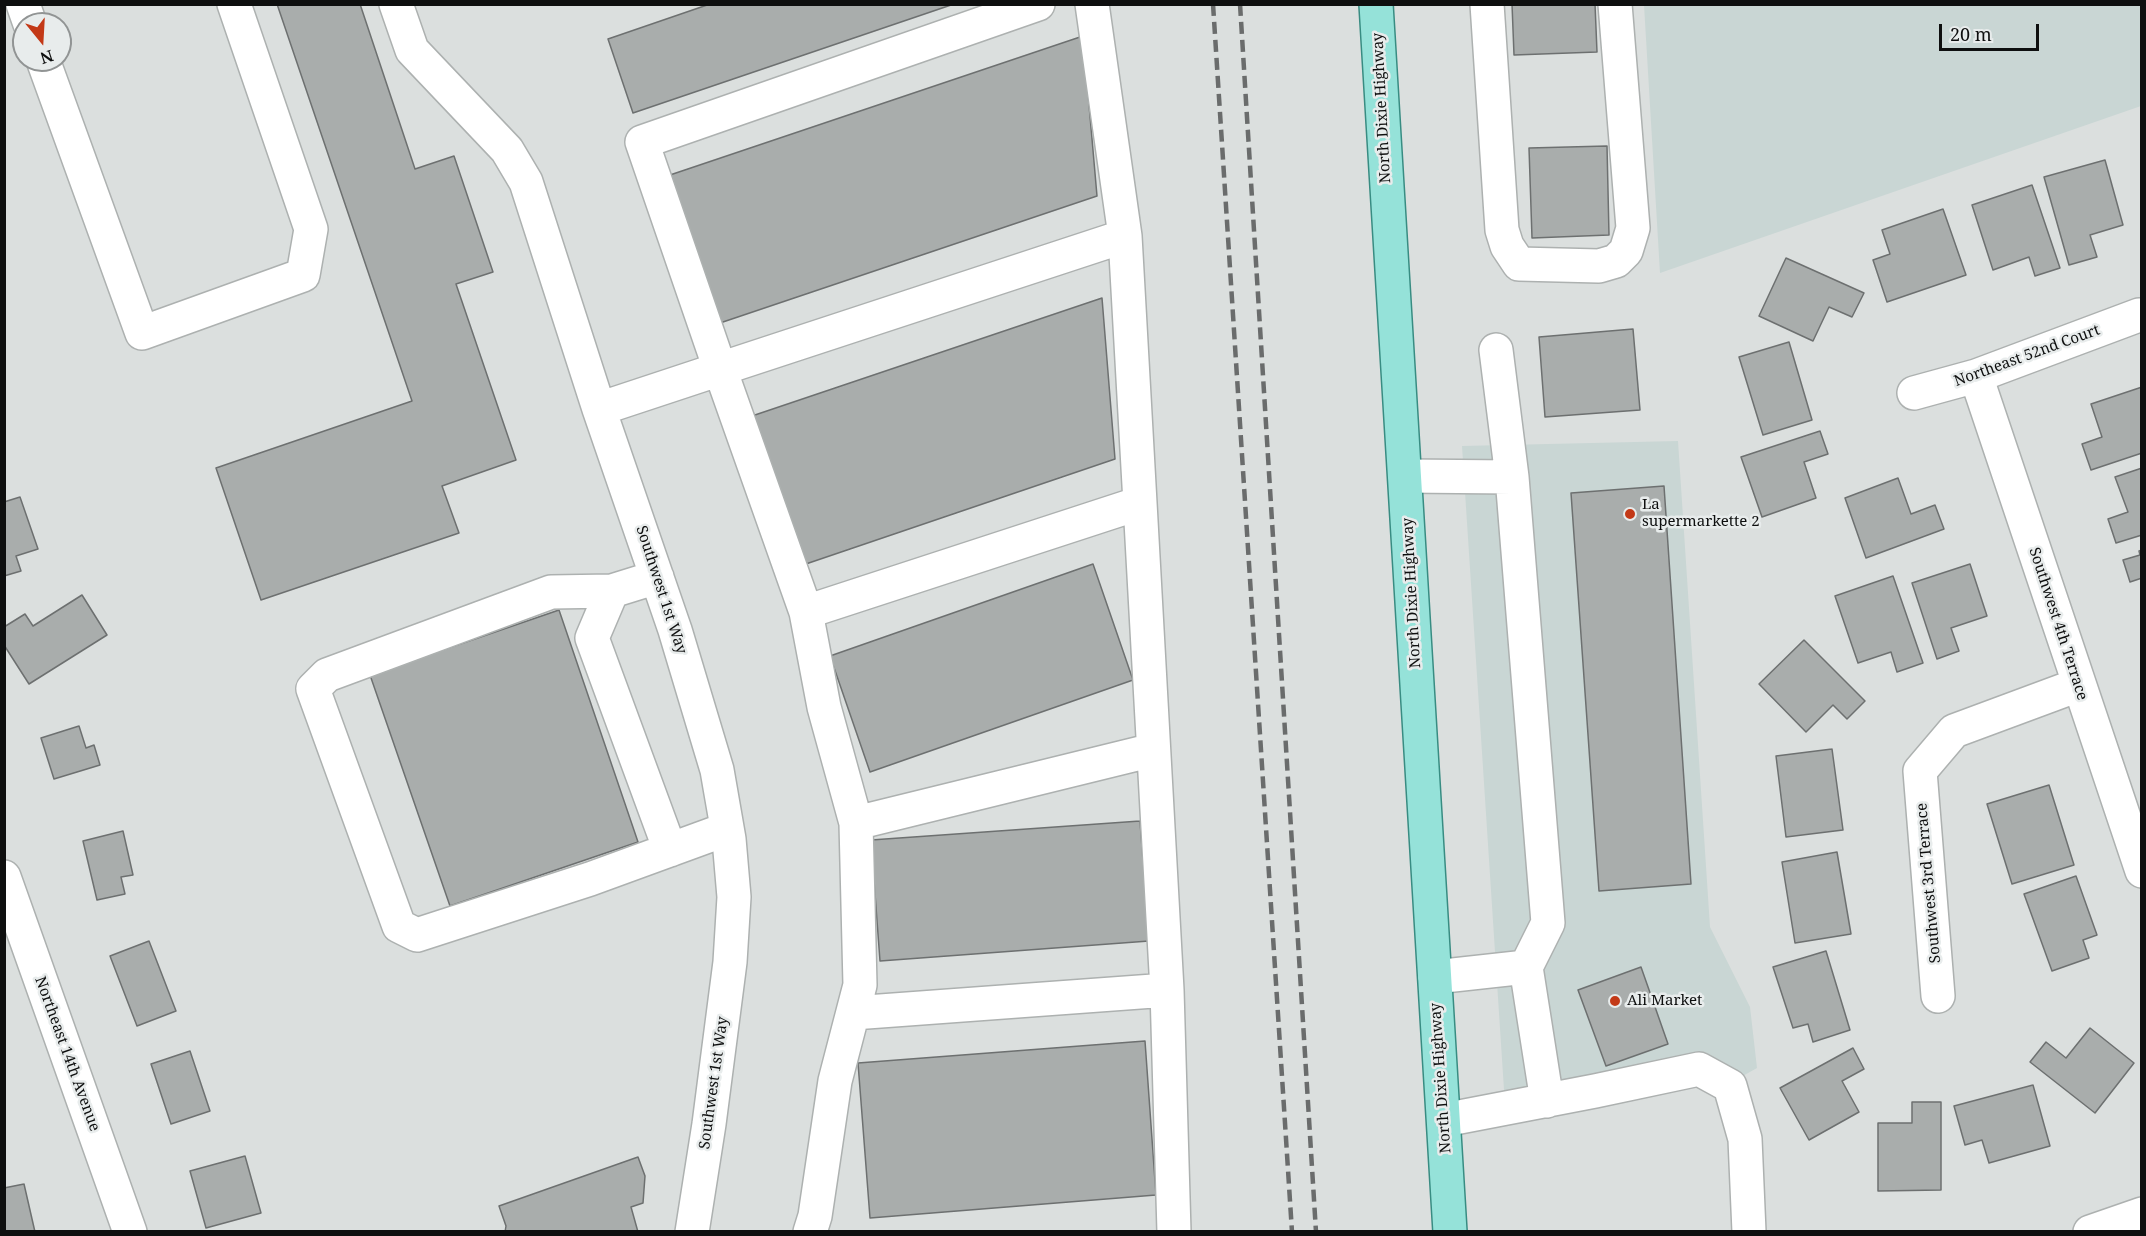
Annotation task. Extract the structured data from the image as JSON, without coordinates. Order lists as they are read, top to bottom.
{
  "streets": {
    "main road": ["North Dixie Highway"],
    "street": [
      "Northeast 52nd Court",
      "Southwest 1st Way",
      "Southwest 4th Terrace",
      "Southwest 3rd Terrace",
      "Northeast 14th Avenue"
    ]
  },
  "crossings": [
    ["Northeast 52nd Court", "Southwest 4th Terrace"],
    ["Southwest 4th Terrace", "Southwest 3rd Terrace"]
  ],
  "places": ["La supermarkette 2", "Ali Market"],
  "scale_bar": "20 m",
  "north": "bottom"
}
